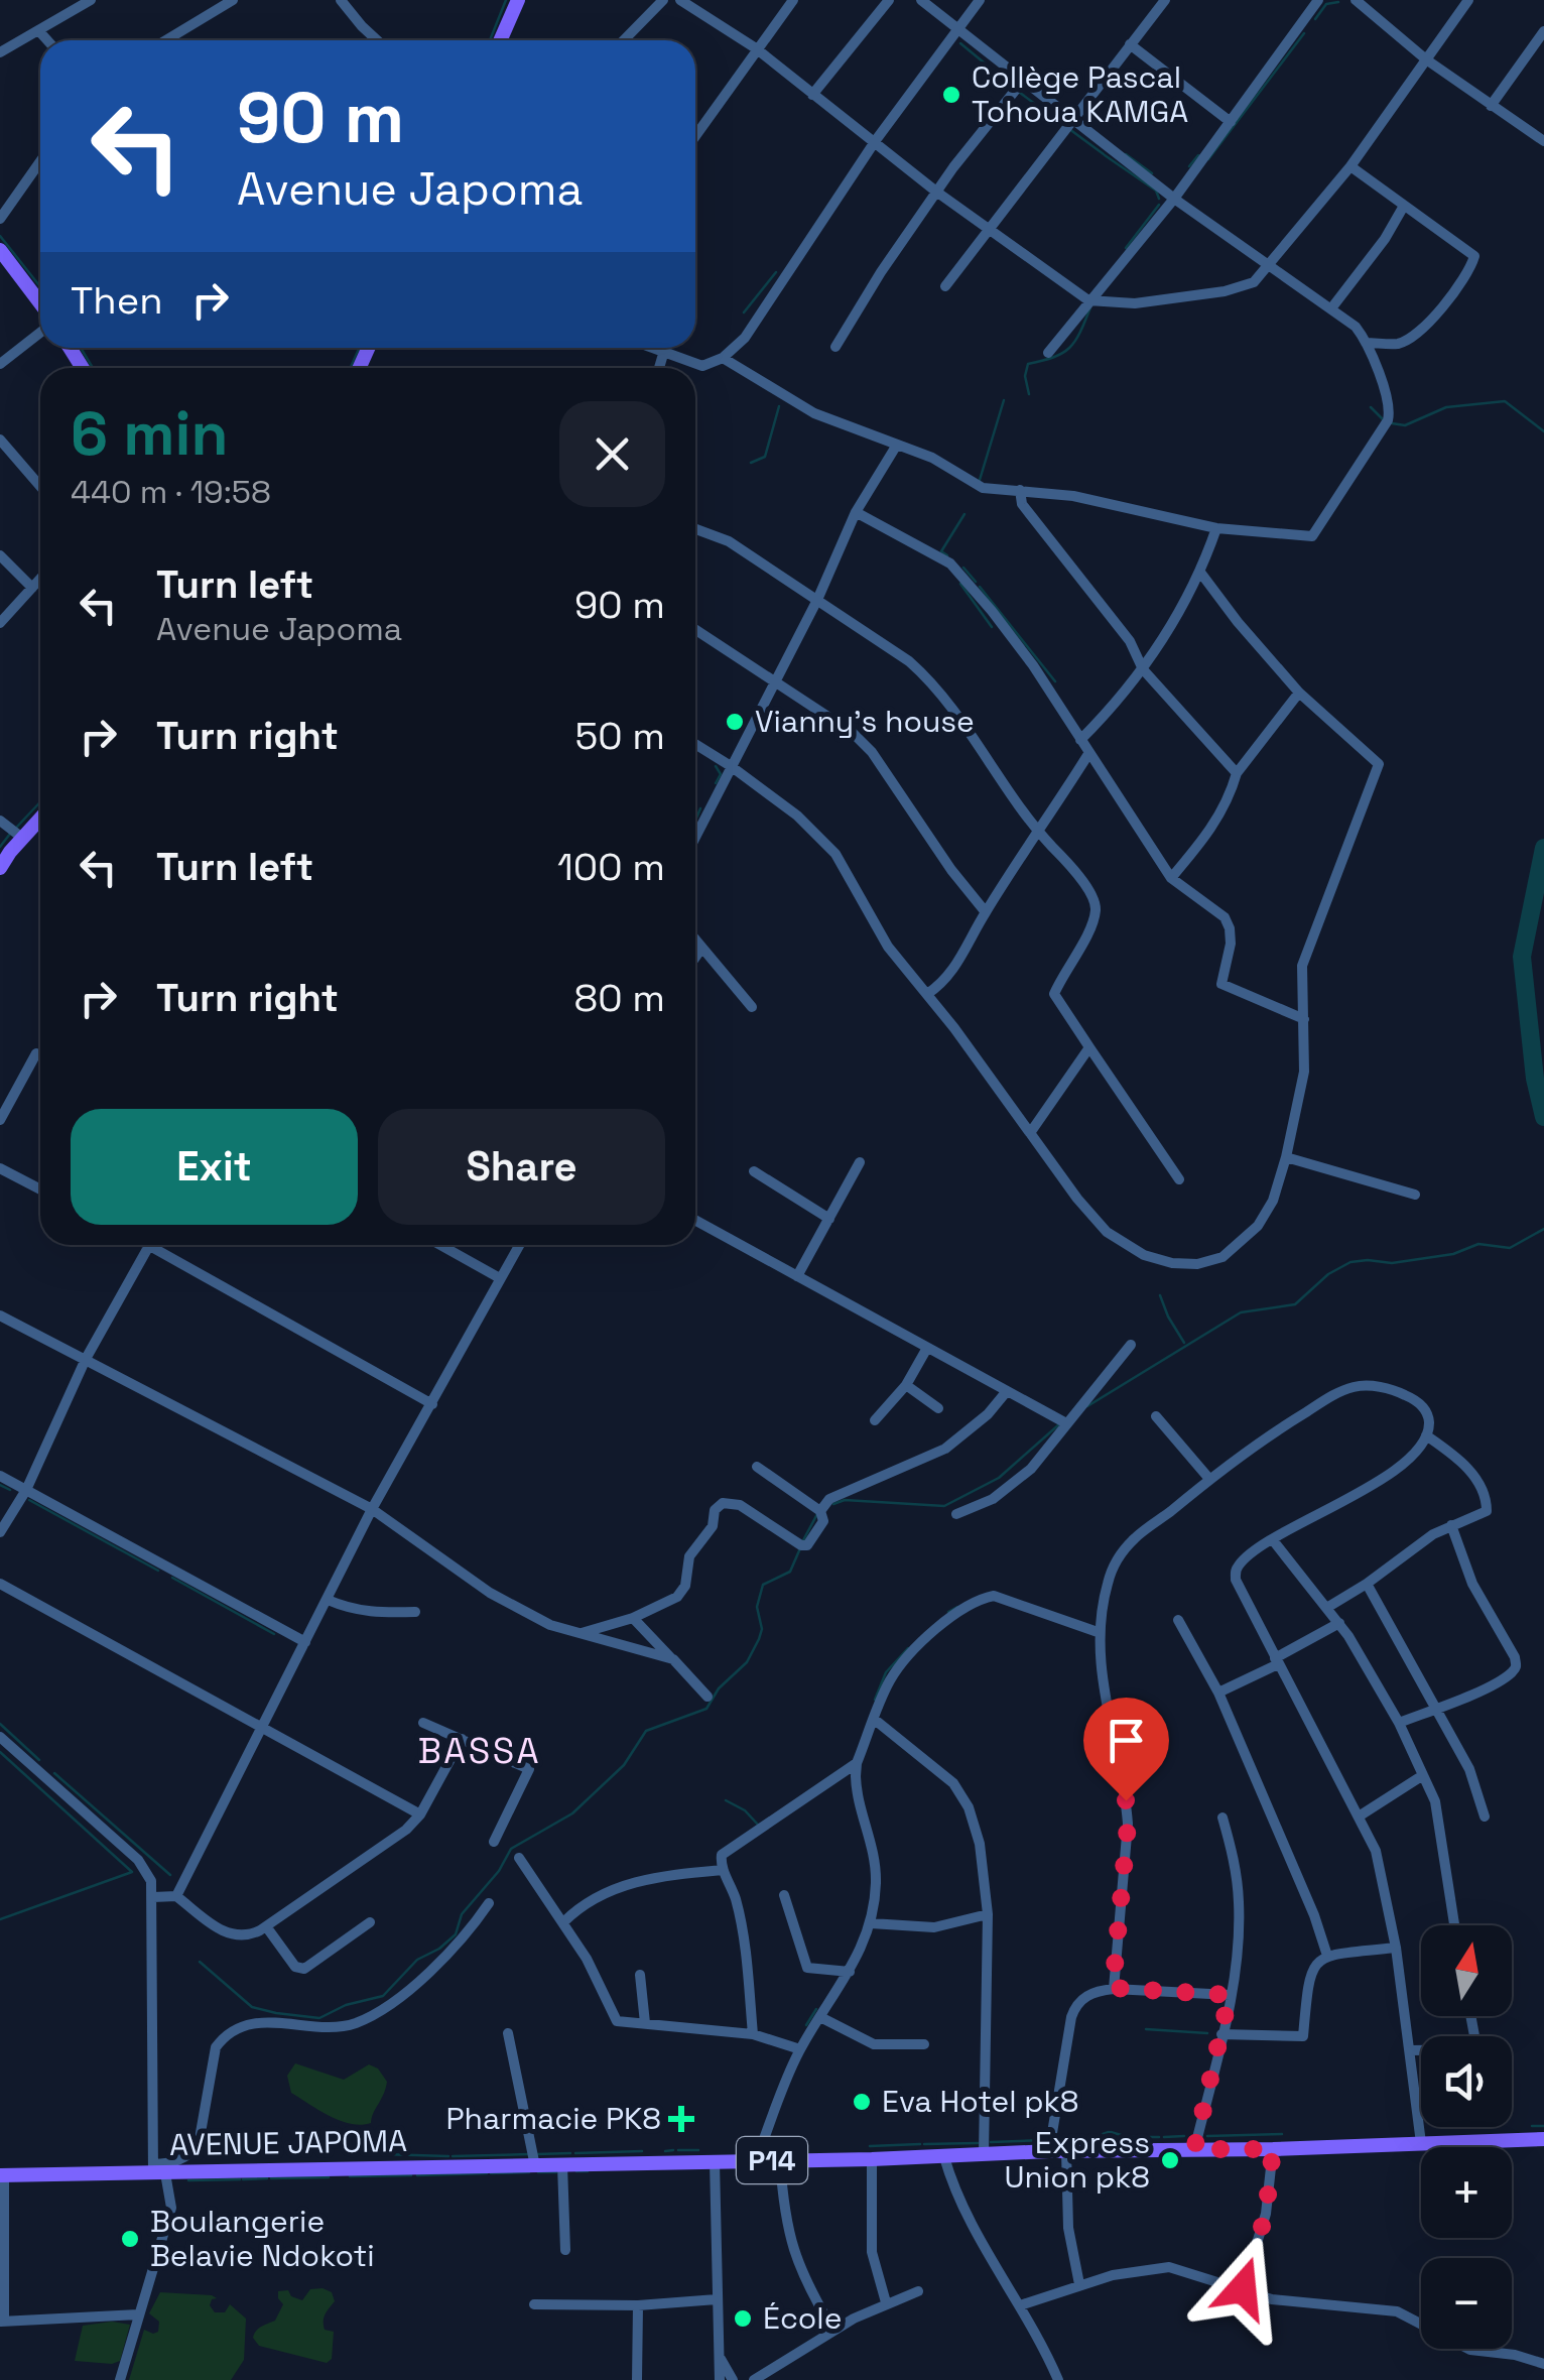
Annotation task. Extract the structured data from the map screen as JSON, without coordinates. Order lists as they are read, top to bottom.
{
  "streets": {
    "main road": ["AVENUE JAPOMA", "P14"]
  },
  "districts": ["BASSA"],
  "places": {
    "other": [
      "Collège Pascal Tohoua KAMGA",
      "Vianny’s house",
      "Eva Hotel pk8",
      "Express Union pk8",
      "Boulangerie Belavie Ndokoti",
      "École"
    ],
    "health": ["Pharmacie PK8"]
  },
  "north": "top",
  "page": {
    "turn": ["90 m", "Avenue Japoma"],
    "then": "Then",
    "heading": ["6 min", "440 m · 19:58"],
    "list": [
      {
        "name": "Turn left",
        "note": "Avenue Japoma",
        "value": "90 m"
      },
      {
        "name": "Turn right",
        "value": "50 m"
      },
      {
        "name": "Turn left",
        "value": "100 m"
      },
      {
        "name": "Turn right",
        "value": "80 m"
      }
    ],
    "buttons": ["Exit", "Share"],
    "map_buttons": ["+", "−"]
  }
}
